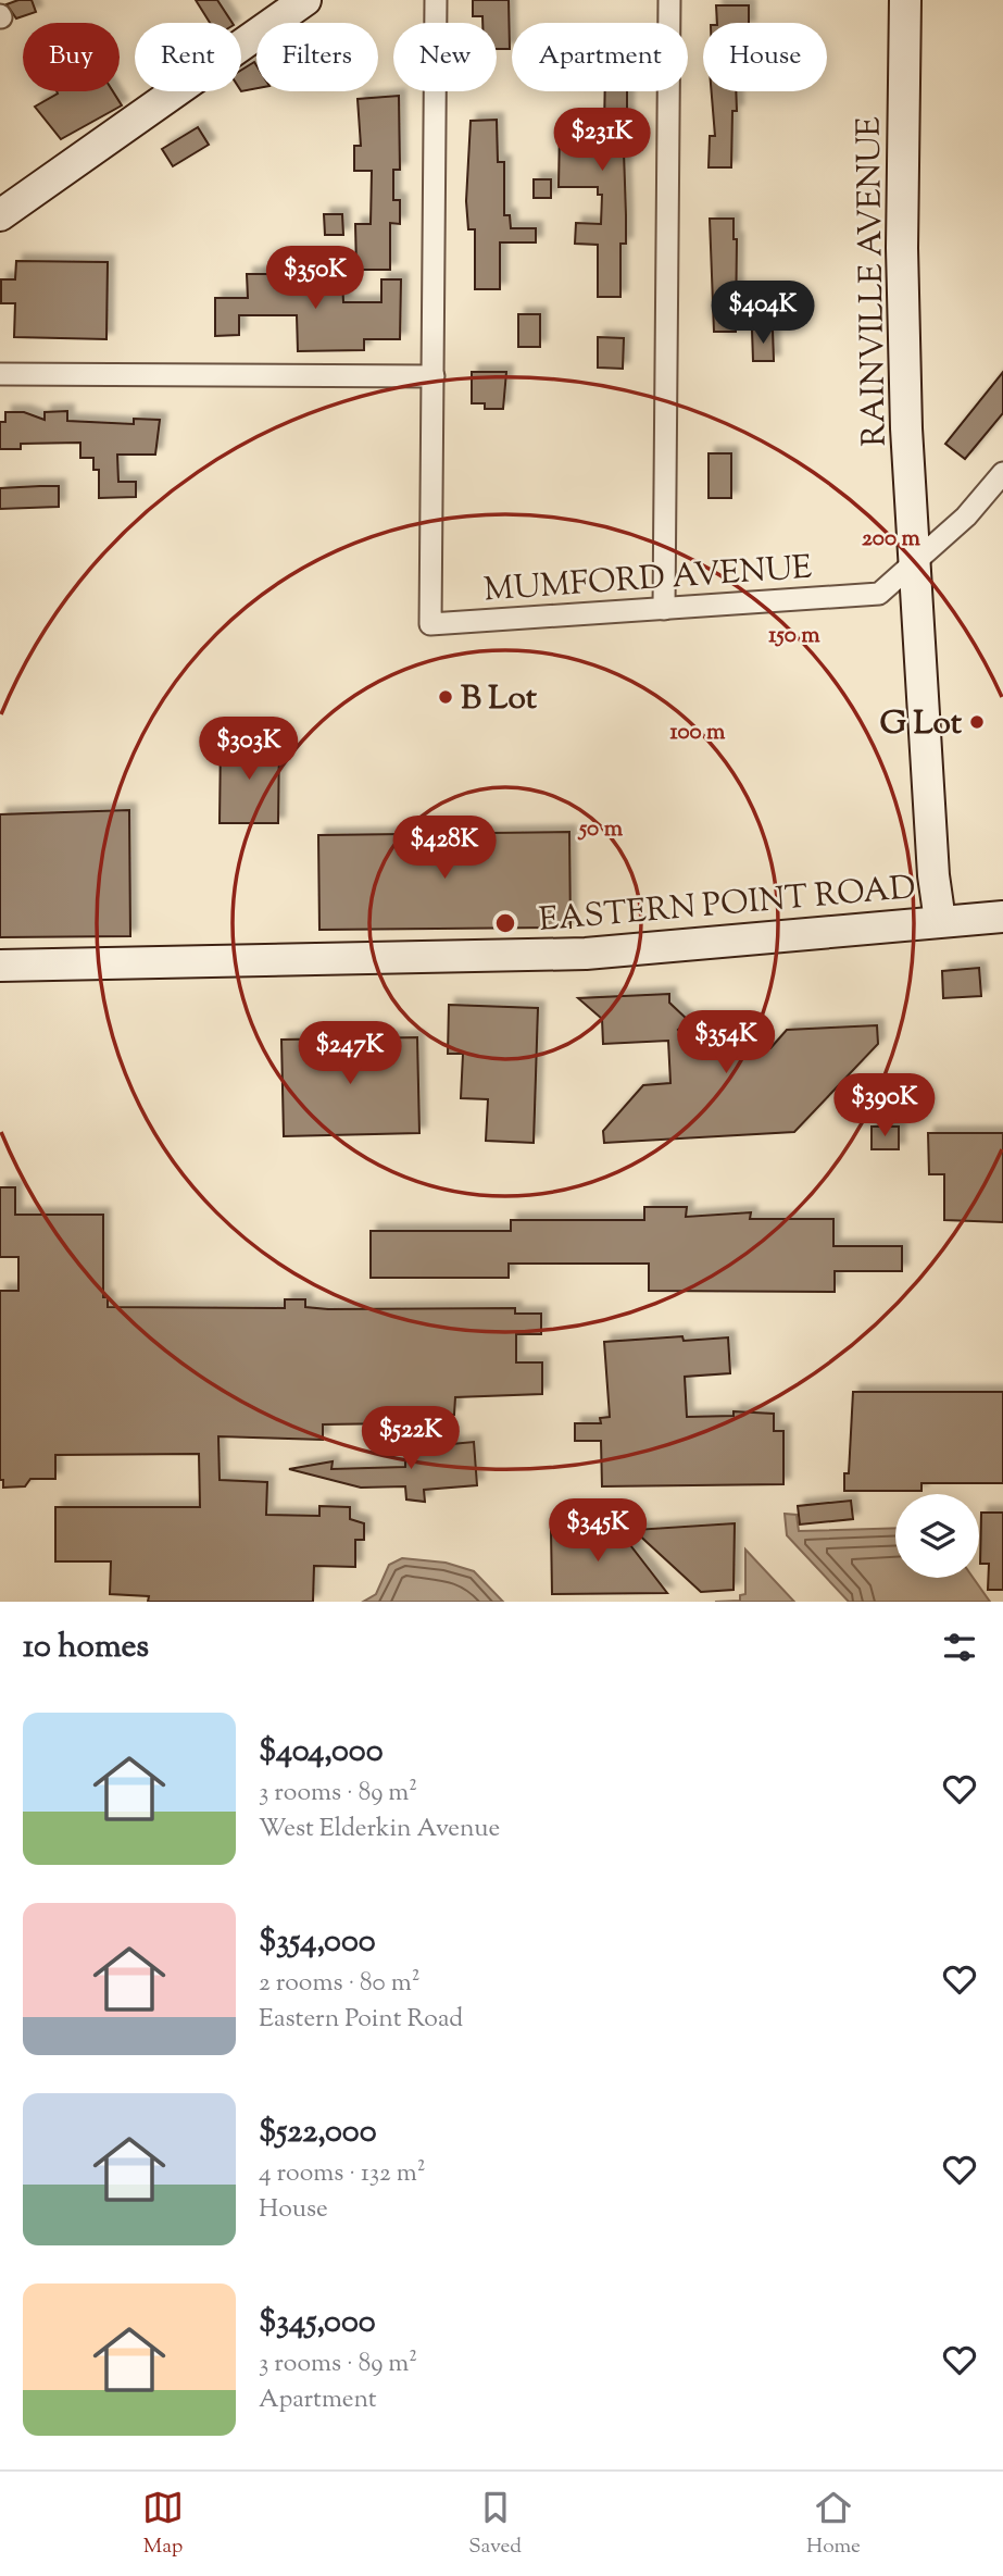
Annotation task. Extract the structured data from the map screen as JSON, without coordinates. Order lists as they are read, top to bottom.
{
  "streets": {
    "main road": ["RAINVILLE AVENUE", "EASTERN POINT ROAD"],
    "street": ["MUMFORD AVENUE"]
  },
  "crossings": [
    ["RAINVILLE AVENUE", "MUMFORD AVENUE"],
    ["RAINVILLE AVENUE", "EASTERN POINT ROAD"]
  ],
  "places": ["B Lot", "G Lot"],
  "page": {
    "chip": [
      "Buy",
      "Rent",
      "Filters",
      "New",
      "Apartment",
      "House"
    ],
    "price": [
      "$231K",
      "$350K",
      "$404K",
      "$303K",
      "$428K",
      "$354K",
      "$247K",
      "$390K",
      "$522K",
      "$345K"
    ],
    "heading": "10 homes",
    "list": [
      {
        "name": "$404,000",
        "note": "3 rooms · 89 m² · West Elderkin Avenue"
      },
      {
        "name": "$354,000",
        "note": "2 rooms · 80 m² · Eastern Point Road"
      },
      {
        "name": "$522,000",
        "note": "4 rooms · 132 m² · House"
      },
      {
        "name": "$345,000",
        "note": "3 rooms · 89 m² · Apartment"
      }
    ],
    "tabs": ["Map", "Saved", "Home"]
  },
  "rings": [
    "200 m",
    "150 m",
    "100 m",
    "50 m"
  ]
}
